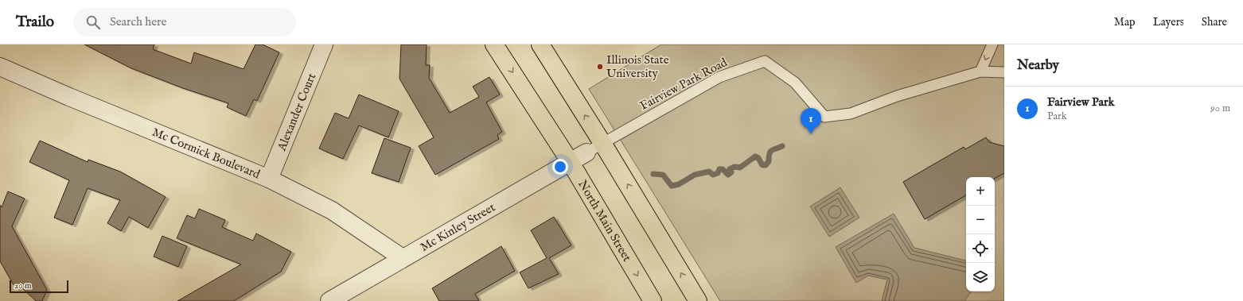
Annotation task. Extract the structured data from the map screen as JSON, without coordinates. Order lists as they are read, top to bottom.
{
  "streets": {
    "main road": ["North Main Street"],
    "street": ["Alexander Court", "Mc Cormick Boulevard", "Mc Kinley Street"],
    "lane": ["Fairview Park Road"]
  },
  "crossings": [
    ["Fairview Park Road", "Mc Kinley Street"],
    ["Alexander Court", "Mc Cormick Boulevard"],
    ["Mc Cormick Boulevard", "Mc Kinley Street"],
    ["North Main Street", "Mc Kinley Street"]
  ],
  "places": ["Illinois State University"],
  "scale_bar": "20 m",
  "page": {
    "header": "Trailo",
    "search": "Search here",
    "nav": ["Map", "Layers", "Share"],
    "heading": "Nearby",
    "list": [
      {
        "mark": "1",
        "name": "Fairview Park",
        "note": "Park",
        "value": "90 m"
      }
    ],
    "pins": "1",
    "map_buttons": ["+", "−"],
    "scale": "20 m"
  }
}
